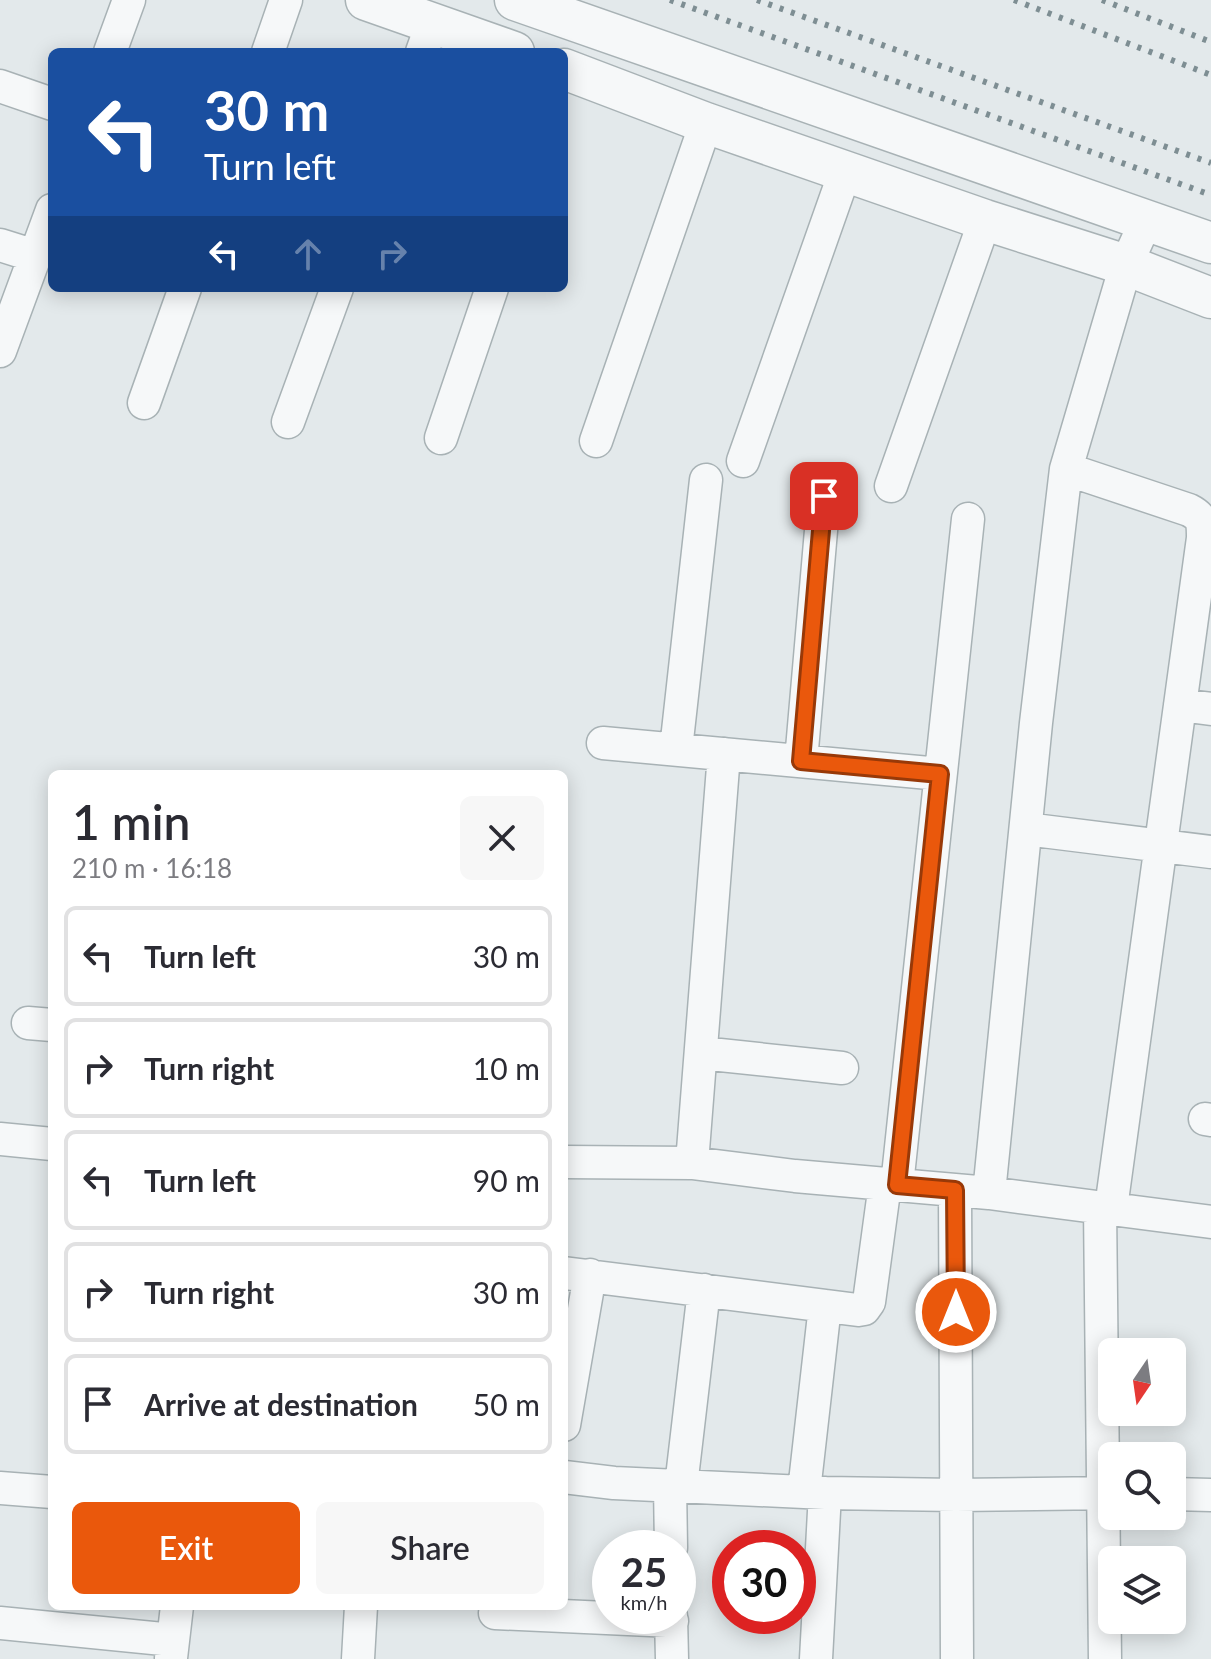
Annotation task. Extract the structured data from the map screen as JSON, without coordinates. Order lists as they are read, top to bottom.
{
  "north": "bottom",
  "page": {
    "turn": ["30 m", "Turn left"],
    "heading": ["1 min", "210 m · 16:18"],
    "list": [
      {
        "name": "Turn left",
        "value": "30 m"
      },
      {
        "name": "Turn right",
        "value": "10 m"
      },
      {
        "name": "Turn left",
        "value": "90 m"
      },
      {
        "name": "Turn right",
        "value": "30 m"
      },
      {
        "name": "Arrive at destination",
        "value": "50 m"
      }
    ],
    "buttons": ["Exit", "Share"],
    "speed": "25 km/h",
    "limit": "30"
  }
}
